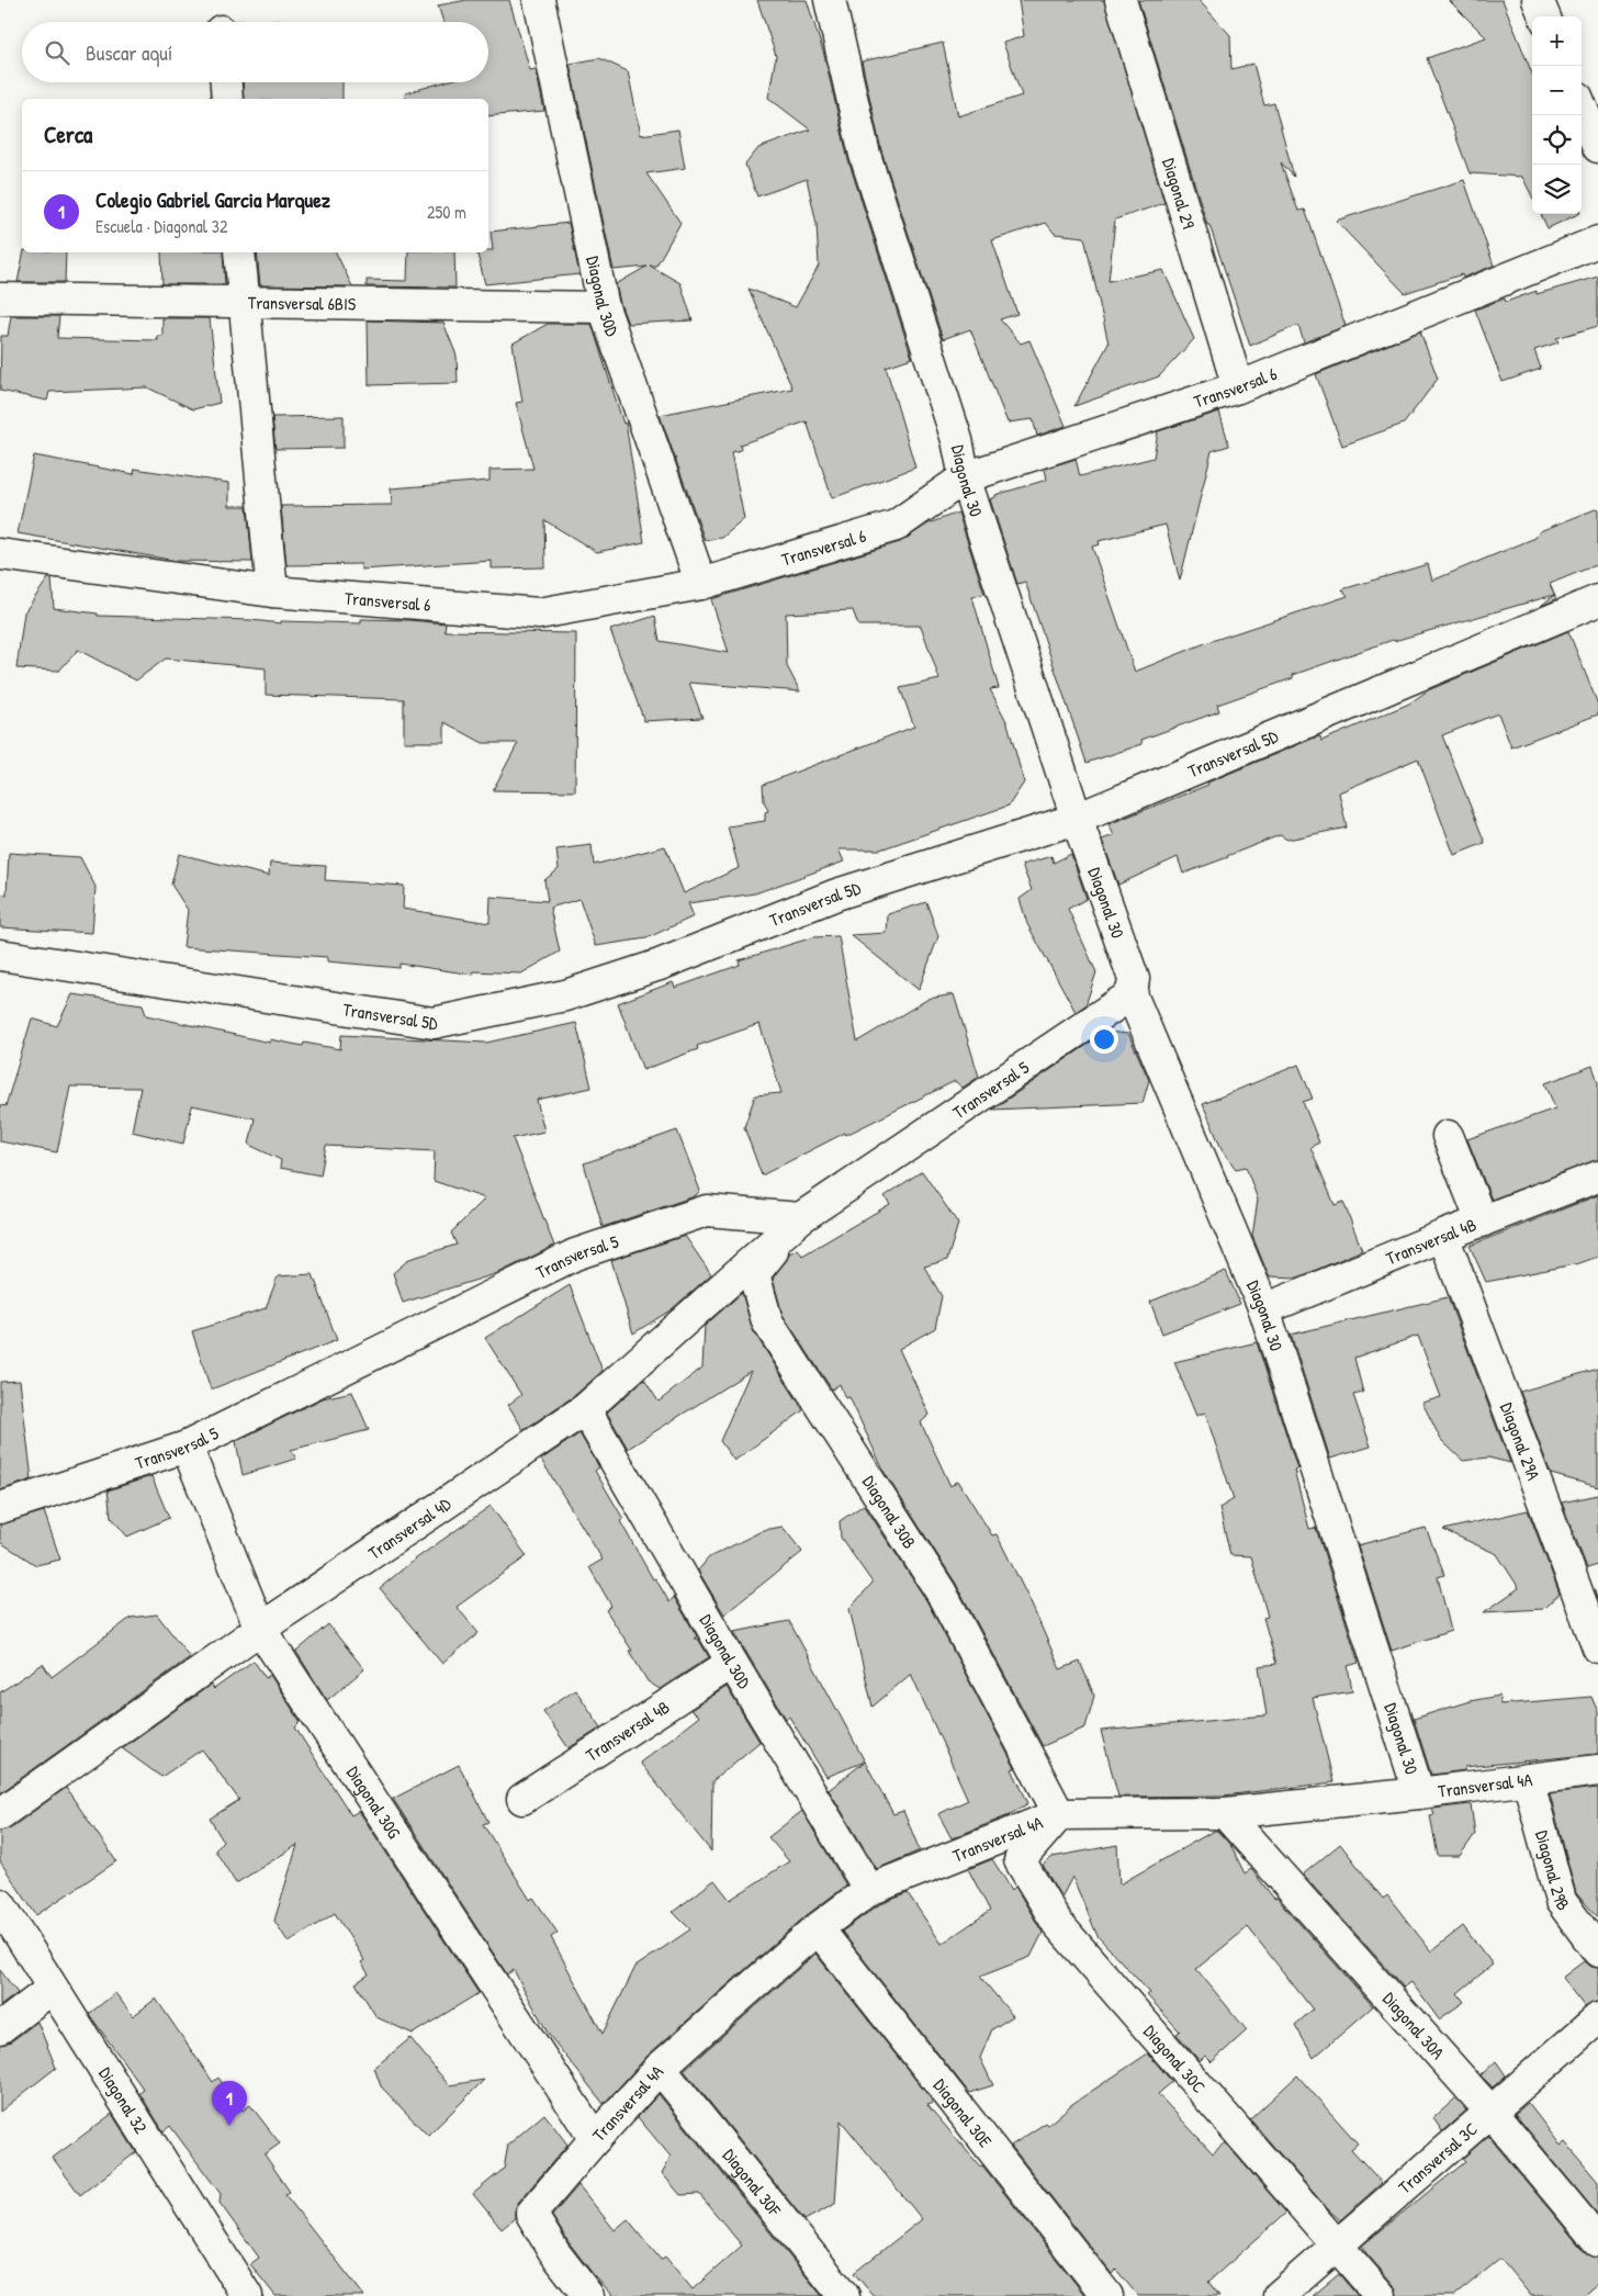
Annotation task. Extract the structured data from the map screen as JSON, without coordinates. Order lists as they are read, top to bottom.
{
  "streets": {
    "street": [
      "Diagonal 29",
      "Diagonal 30D",
      "Transversal 6BIS",
      "Transversal 6",
      "Diagonal 30",
      "Transversal 5D",
      "Transversal 5",
      "Transversal 4B",
      "Diagonal 29A",
      "Diagonal 30B",
      "Transversal 4D",
      "Transversal 4A",
      "Diagonal 30G",
      "Diagonal 29B",
      "Diagonal 30A",
      "Diagonal 30C",
      "Diagonal 32",
      "Diagonal 30E",
      "Transversal 3C",
      "Diagonal 30F"
    ]
  },
  "crossings": [
    ["Diagonal 29", "Transversal 6"],
    ["Diagonal 30D", "Transversal 6BIS"],
    ["Diagonal 30D", "Transversal 6"],
    ["Diagonal 30D", "Transversal 4B"],
    ["Diagonal 30D", "Transversal 4D"],
    ["Diagonal 30D", "Transversal 4A"],
    ["Transversal 6", "Diagonal 30"],
    ["Diagonal 30", "Transversal 5D"],
    ["Diagonal 30", "Transversal 5"],
    ["Diagonal 30", "Transversal 4B"],
    ["Diagonal 30", "Transversal 4A"],
    ["Transversal 5", "Diagonal 30B"],
    ["Transversal 5", "Transversal 4D"],
    ["Transversal 5", "Diagonal 30G"],
    ["Transversal 4B", "Diagonal 29A"],
    ["Diagonal 30B", "Transversal 4D"],
    ["Diagonal 30B", "Transversal 4A"],
    ["Diagonal 30B", "Diagonal 30C"],
    ["Transversal 4D", "Diagonal 30G"],
    ["Transversal 4A", "Diagonal 30G"],
    ["Transversal 4A", "Diagonal 29B"],
    ["Transversal 4A", "Diagonal 30A"],
    ["Transversal 4A", "Diagonal 30C"],
    ["Transversal 4A", "Diagonal 30E"],
    ["Transversal 4A", "Diagonal 30F"],
    ["Diagonal 30A", "Transversal 3C"],
    ["Diagonal 30C", "Transversal 3C"]
  ],
  "page": {
    "map_buttons": ["+", "−"],
    "search": "Buscar aquí",
    "heading": "Cerca",
    "list": [
      {
        "mark": "1",
        "name": "Colegio Gabriel Garcia Marquez",
        "note": "Escuela · Diagonal 32",
        "value": "250 m"
      }
    ],
    "pins": "1"
  }
}
